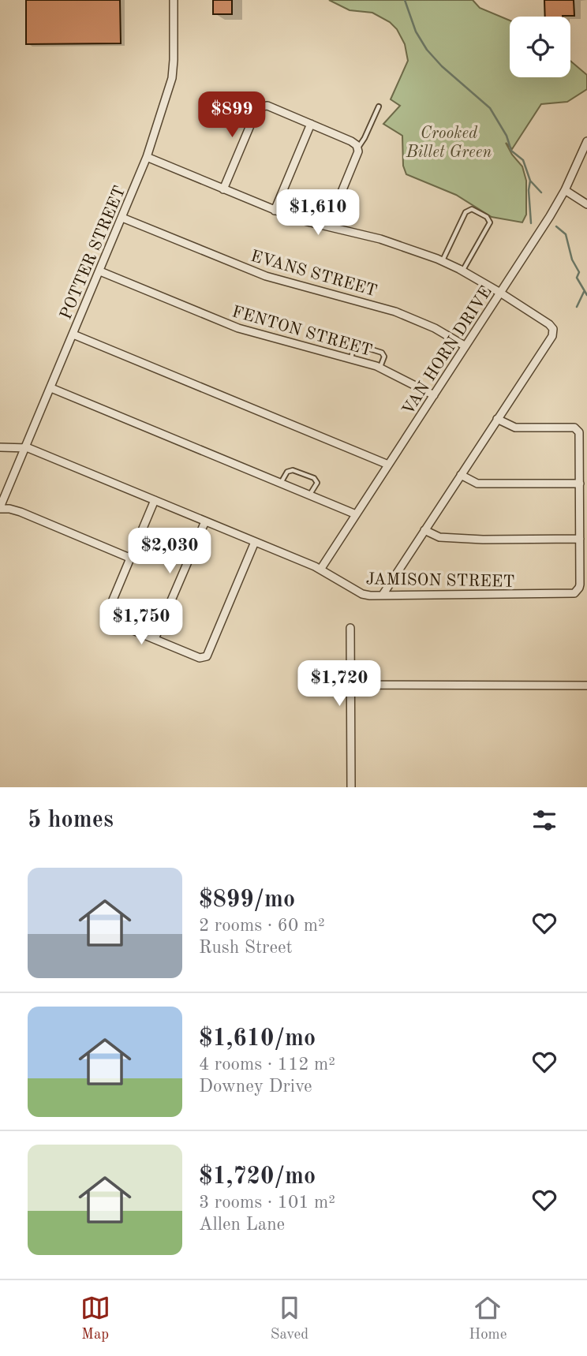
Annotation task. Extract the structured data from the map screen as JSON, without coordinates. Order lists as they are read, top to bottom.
{
  "streets": {
    "street": [
      "POTTER STREET",
      "EVANS STREET",
      "FENTON STREET",
      "VAN HORN DRIVE",
      "JAMISON STREET"
    ]
  },
  "crossings": [
    ["POTTER STREET", "EVANS STREET"],
    ["POTTER STREET", "FENTON STREET"],
    ["POTTER STREET", "JAMISON STREET"],
    ["EVANS STREET", "VAN HORN DRIVE"],
    ["FENTON STREET", "VAN HORN DRIVE"],
    ["VAN HORN DRIVE", "JAMISON STREET"]
  ],
  "parks": ["Crooked Billet Green"],
  "page": {
    "price": [
      "$899",
      "$1,610",
      "$2,030",
      "$1,750",
      "$1,720"
    ],
    "heading": "5 homes",
    "list": [
      {
        "name": "$899/mo",
        "note": "2 rooms · 60 m² · Rush Street"
      },
      {
        "name": "$1,610/mo",
        "note": "4 rooms · 112 m² · Downey Drive"
      },
      {
        "name": "$1,720/mo",
        "note": "3 rooms · 101 m² · Allen Lane"
      }
    ],
    "tabs": ["Map", "Saved", "Home"]
  }
}
